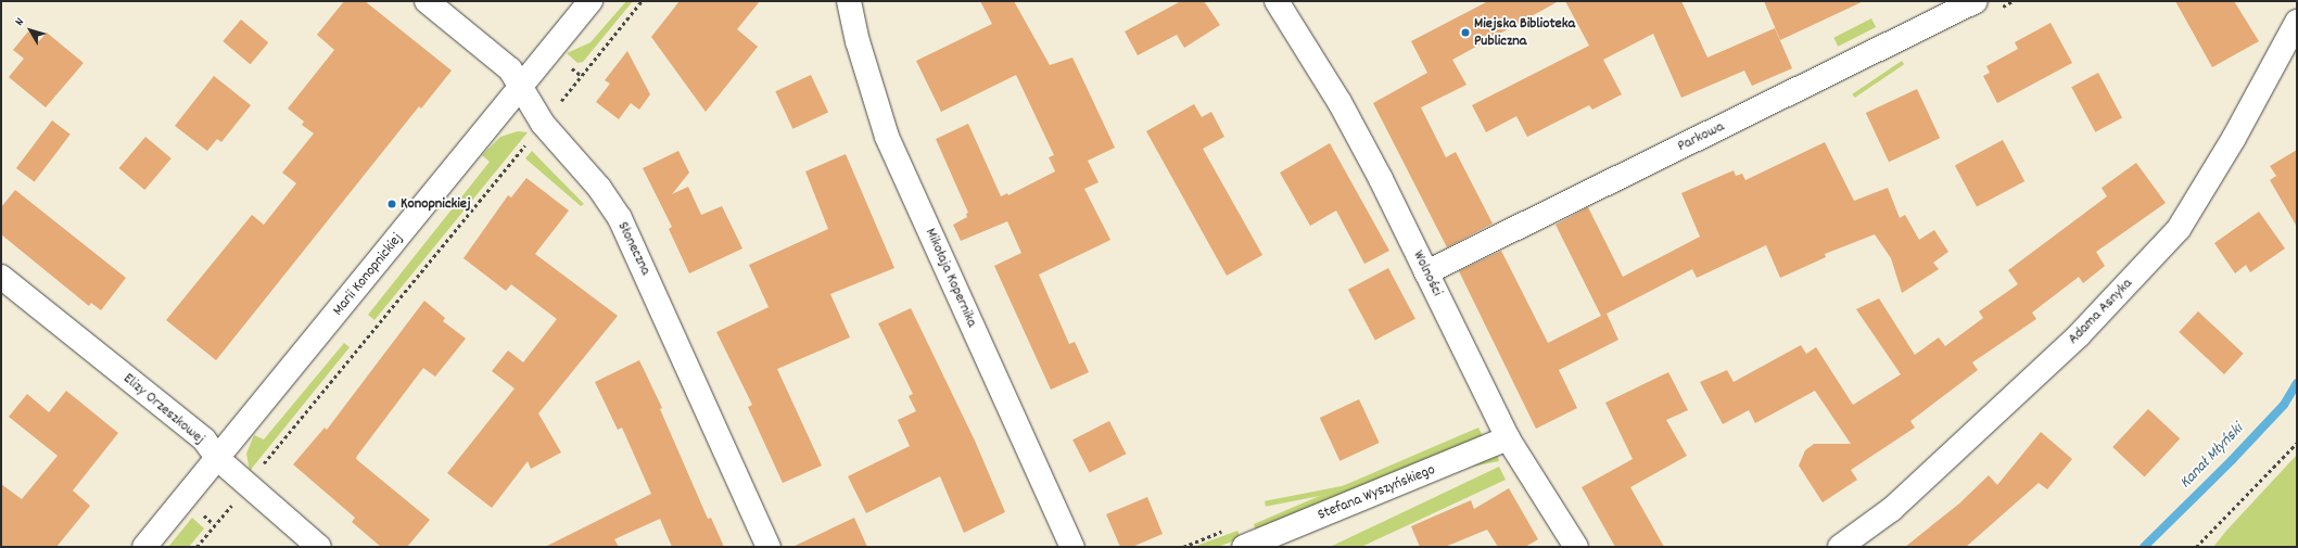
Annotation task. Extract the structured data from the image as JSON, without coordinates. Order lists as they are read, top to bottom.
{
  "streets": {
    "street": [
      "Parkowa",
      "Słoneczna",
      "Wolności",
      "Marii Konopnickiej",
      "Mikołaja Kopernika",
      "Adama Asnyka",
      "Elizy Orzeszkowej",
      "Stefana Wyszyńskiego"
    ]
  },
  "crossings": [
    ["Parkowa", "Wolności"],
    ["Słoneczna", "Marii Konopnickiej"],
    ["Wolności", "Stefana Wyszyńskiego"],
    ["Marii Konopnickiej", "Elizy Orzeszkowej"]
  ],
  "water": ["Kanał Młyński"],
  "places": ["Miejska Biblioteka Publiczna", "Konopnickiej"],
  "north": "top left"
}
